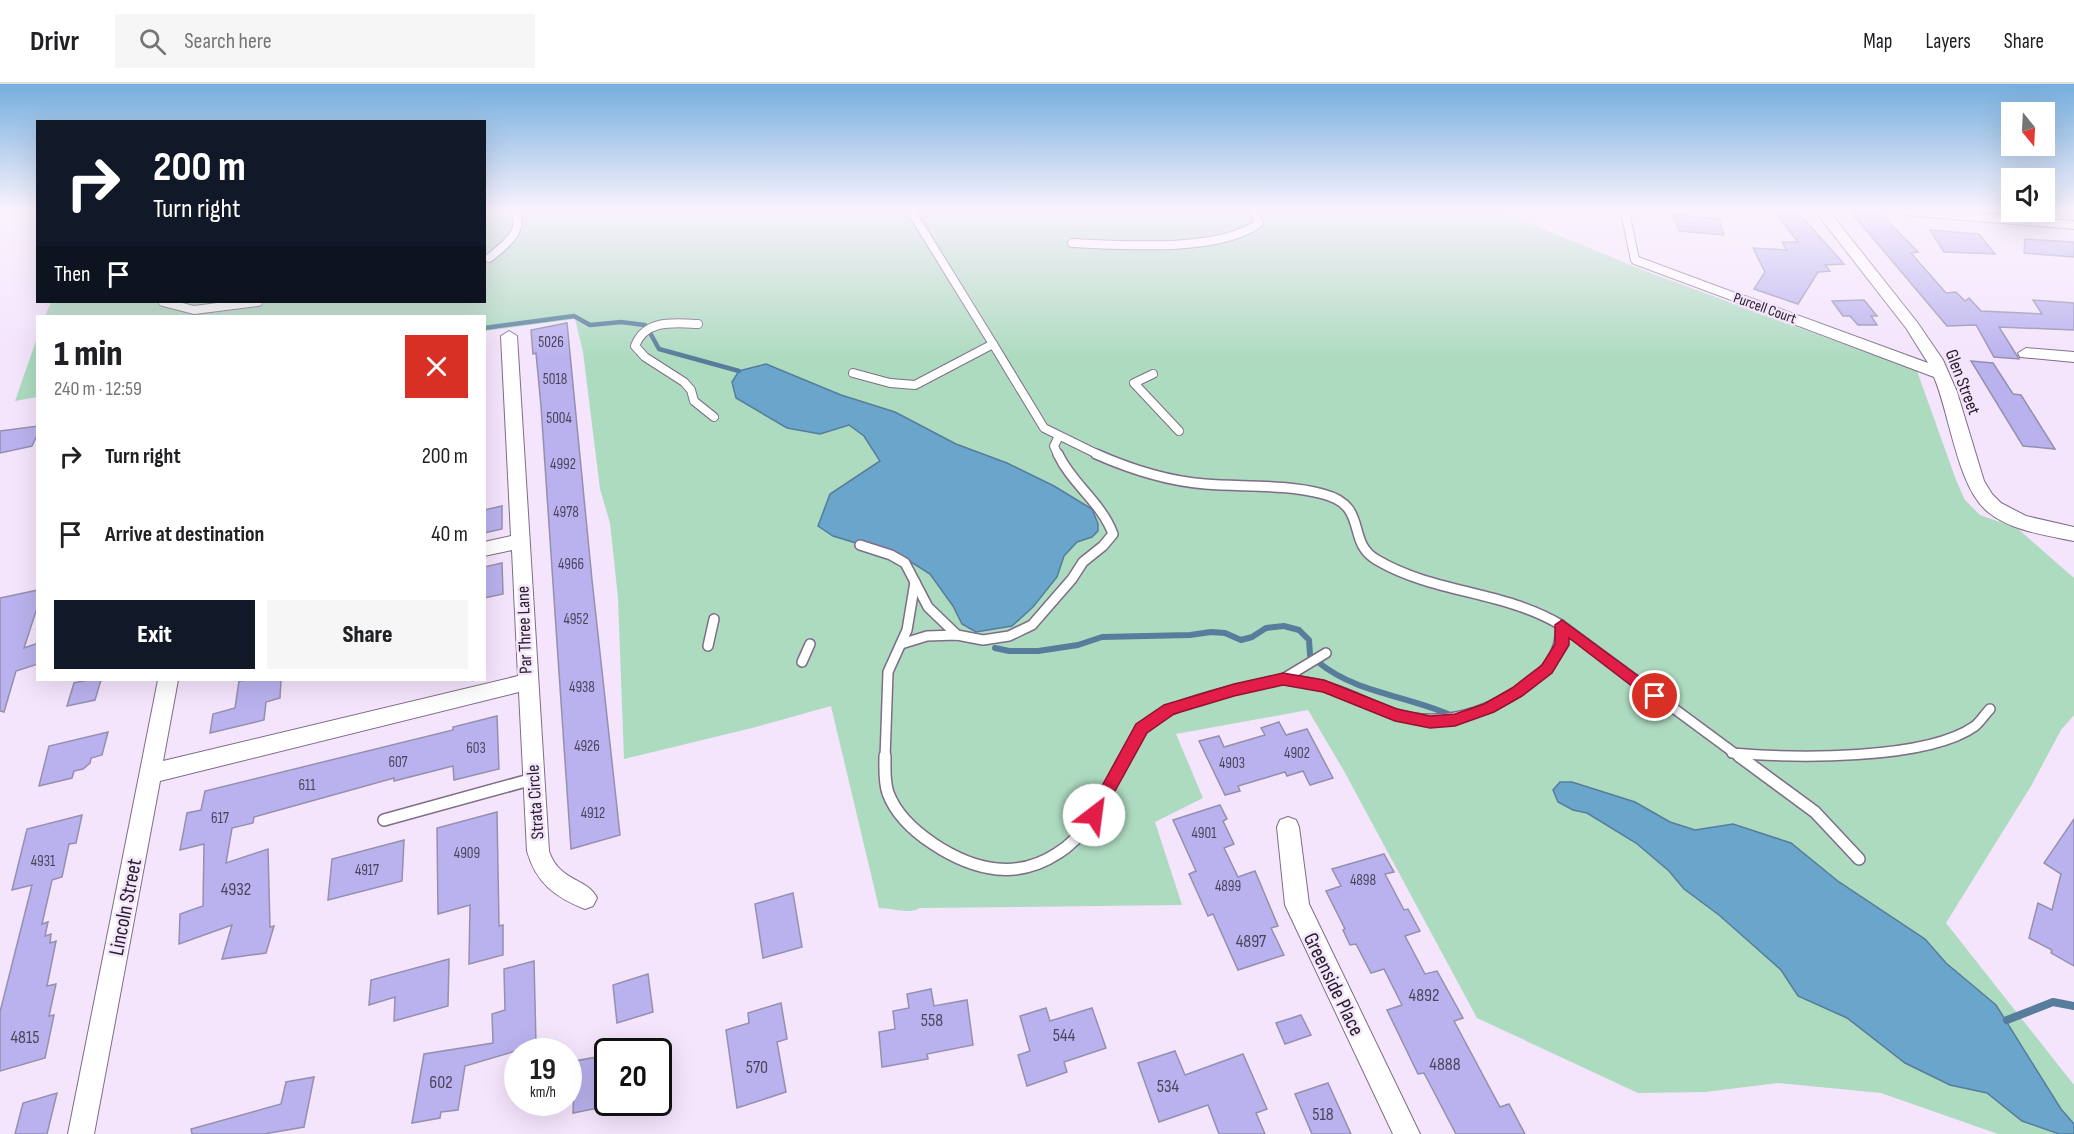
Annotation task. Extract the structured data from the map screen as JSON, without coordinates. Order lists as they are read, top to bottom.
{
  "streets": {
    "street": [
      "Purcell Court",
      "Glen Street",
      "Par Three Lane",
      "Strata Circle",
      "Lincoln Street",
      "Greenside Place"
    ]
  },
  "crossings": [
    ["Purcell Court", "Glen Street"],
    ["Par Three Lane", "Strata Circle"],
    ["Par Three Lane", "Lincoln Street"]
  ],
  "house_numbers": [
    "5026",
    "5018",
    "5004",
    "4992",
    "4978",
    "4966",
    "4952",
    "4938",
    "4926",
    "603",
    "4902",
    "607",
    "4903",
    "611",
    "4912",
    "617",
    "4901",
    "4909",
    "4931",
    "4917",
    "4898",
    "4899",
    "4932",
    "4897",
    "4892",
    "558",
    "544",
    "4815",
    "4888",
    "570",
    "602",
    "534",
    "518"
  ],
  "north": "bottom",
  "page": {
    "header": "Drivr",
    "search": "Search here",
    "nav": ["Map", "Layers", "Share"],
    "turn": ["200 m", "Turn right"],
    "then": "Then",
    "heading": ["1 min", "240 m · 12:59"],
    "list": [
      {
        "name": "Turn right",
        "value": "200 m"
      },
      {
        "name": "Arrive at destination",
        "value": "40 m"
      }
    ],
    "buttons": ["Exit", "Share"],
    "speed": "19 km/h",
    "limit": "20"
  }
}
